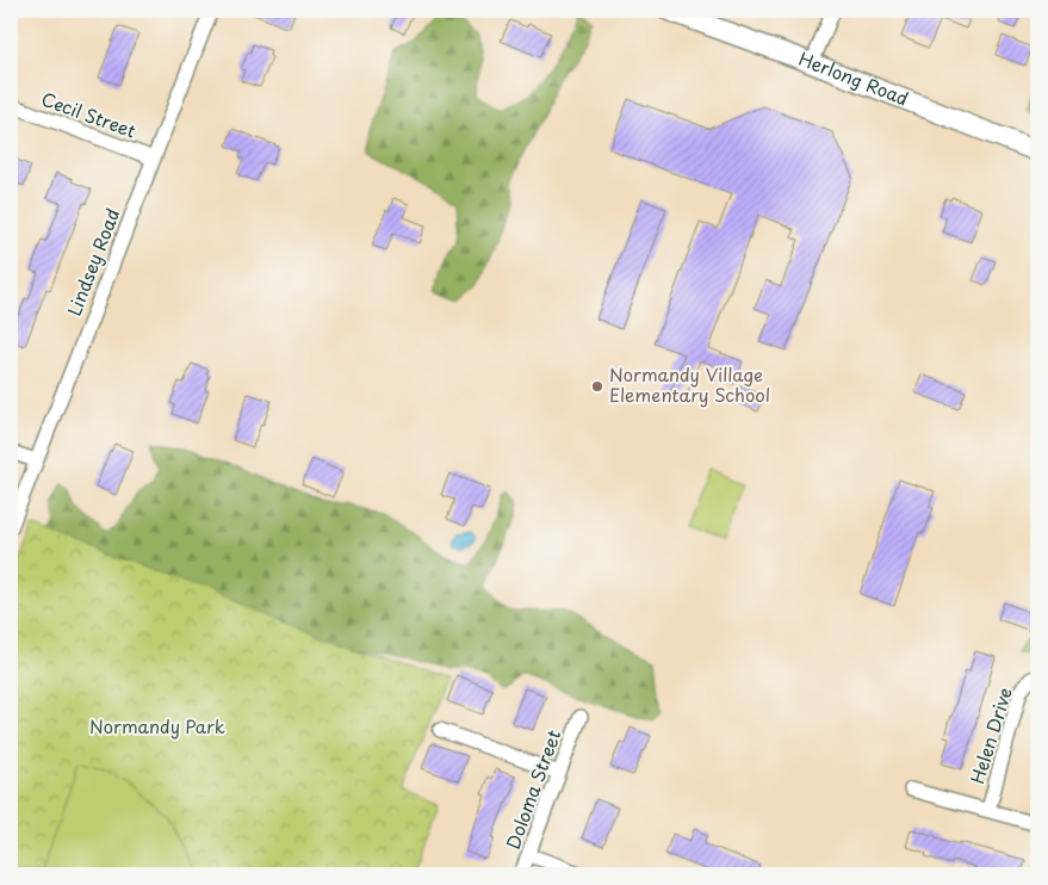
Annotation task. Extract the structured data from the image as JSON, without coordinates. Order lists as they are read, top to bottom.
{
  "streets": {
    "street": [
      "Herlong Road",
      "Cecil Street",
      "Lindsey Road",
      "Helen Drive",
      "Doloma Street"
    ]
  },
  "crossings": [
    ["Cecil Street", "Lindsey Road"]
  ],
  "parks": ["Normandy Park"],
  "places": ["Normandy Village Elementary School"]
}
